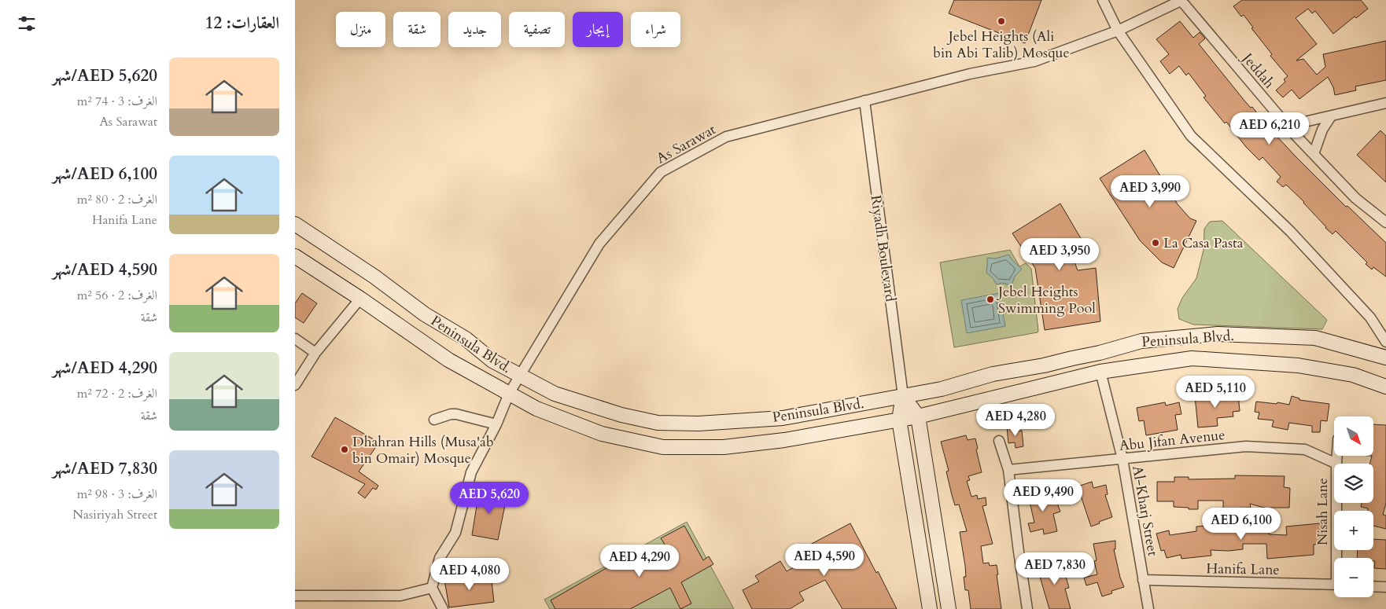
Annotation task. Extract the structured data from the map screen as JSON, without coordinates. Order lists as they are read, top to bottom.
{
  "streets": {
    "main road": ["Riyadh Boulevard", "Peninsula Blvd."],
    "street": [
      "Jeddah",
      "As Sarawat",
      "Abu Jifan Avenue",
      "Al-Kharj Street",
      "Nisah Lane",
      "Hanifa Lane"
    ]
  },
  "crossings": [
    ["Jeddah", "As Sarawat"],
    ["As Sarawat", "Riyadh Boulevard"],
    ["As Sarawat", "Peninsula Blvd."],
    ["Riyadh Boulevard", "Peninsula Blvd."],
    ["Peninsula Blvd.", "Al-Kharj Street"],
    ["Abu Jifan Avenue", "Al-Kharj Street"],
    ["Abu Jifan Avenue", "Nisah Lane"],
    ["Al-Kharj Street", "Hanifa Lane"]
  ],
  "places": [
    "Jebel Heights (Ali bin Abi Talib) Mosque",
    "La Casa Pasta",
    "Jebel Heights Swimming Pool",
    "Dhahran Hills (Musa'ab bin Omair) Mosque"
  ],
  "north": "bottom right",
  "page": {
    "heading": "العقارات: 12",
    "chip": [
      "شراء",
      "إيجار",
      "تصفية",
      "جديد",
      "شقة",
      "منزل"
    ],
    "list": [
      {
        "name": "AED 5,620/شهر",
        "note": "الغرف: 3 · 74 m² · As Sarawat"
      },
      {
        "name": "AED 6,100/شهر",
        "note": "الغرف: 2 · 80 m² · Hanifa Lane"
      },
      {
        "name": "AED 4,590/شهر",
        "note": "الغرف: 2 · 56 m² · شقة"
      },
      {
        "name": "AED 4,290/شهر",
        "note": "الغرف: 2 · 72 m² · شقة"
      },
      {
        "name": "AED 7,830/شهر",
        "note": "الغرف: 3 · 98 m² · Nasiriyah Street"
      }
    ],
    "price": [
      "AED 6,210",
      "AED 3,990",
      "AED 3,950",
      "AED 5,110",
      "AED 4,280",
      "AED 9,490",
      "AED 5,620",
      "AED 6,100",
      "AED 4,590",
      "AED 4,290",
      "AED 7,830",
      "AED 4,080"
    ],
    "map_buttons": ["+", "−"]
  }
}
